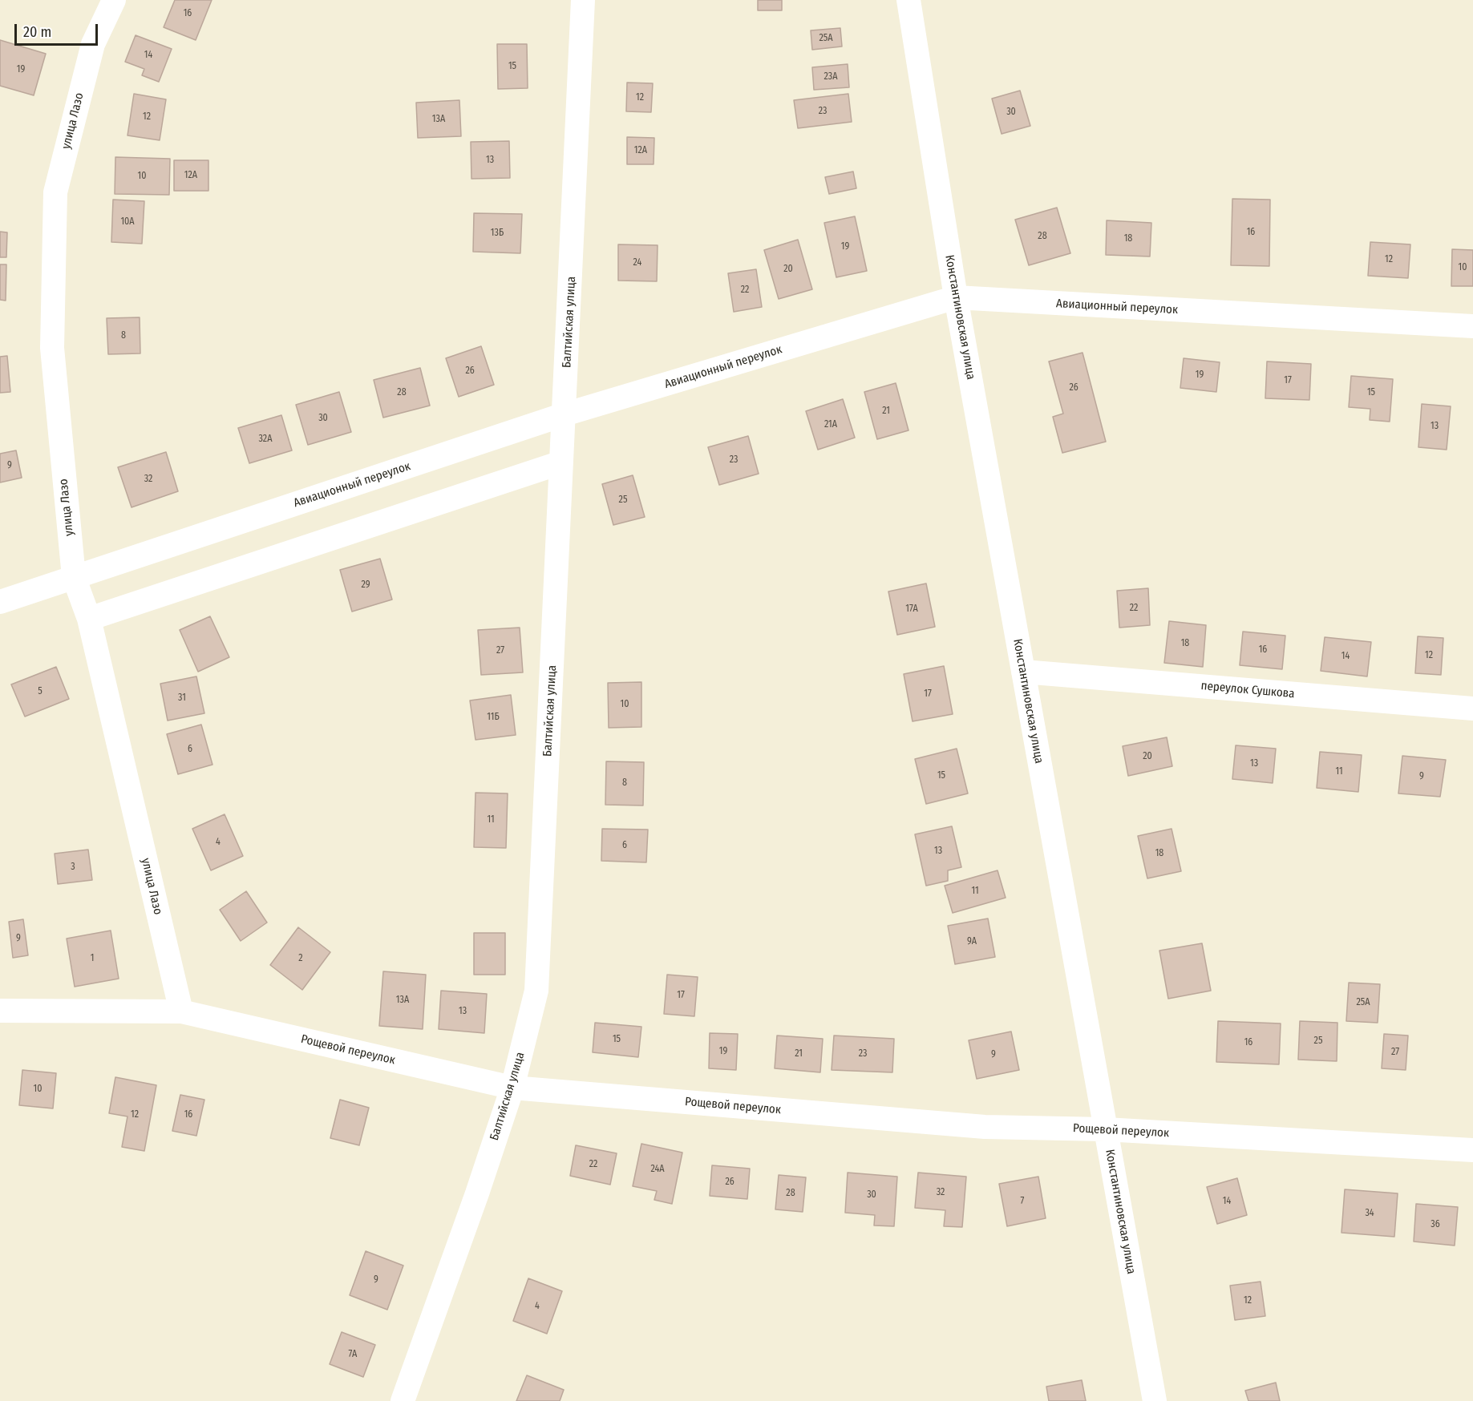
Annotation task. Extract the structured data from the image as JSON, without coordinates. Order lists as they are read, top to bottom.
{
  "streets": {
    "street": [
      "улица Лазо",
      "Авиационный переулок",
      "Константиновская улица",
      "Балтийская улица",
      "переулок Сушкова",
      "Рощевой переулок"
    ]
  },
  "crossings": [
    ["улица Лазо", "Авиационный переулок"],
    ["улица Лазо", "Рощевой переулок"],
    ["Авиационный переулок", "Константиновская улица"],
    ["Авиационный переулок", "Балтийская улица"],
    ["Константиновская улица", "переулок Сушкова"],
    ["Константиновская улица", "Рощевой переулок"],
    ["Балтийская улица", "Рощевой переулок"]
  ],
  "house_numbers": [
    "16",
    "25А",
    "14",
    "15",
    "19",
    "23А",
    "12",
    "23",
    "30",
    "12",
    "13А",
    "12А",
    "13",
    "12А",
    "10",
    "10А",
    "16",
    "13Б",
    "28",
    "18",
    "19",
    "12",
    "24",
    "10",
    "20",
    "22",
    "8",
    "26",
    "19",
    "17",
    "26",
    "28",
    "15",
    "21",
    "30",
    "21А",
    "13",
    "32А",
    "23",
    "9",
    "32",
    "25",
    "29",
    "22",
    "17А",
    "18",
    "16",
    "27",
    "12",
    "14",
    "5",
    "17",
    "31",
    "10",
    "11Б",
    "6",
    "20",
    "13",
    "11",
    "15",
    "9",
    "8",
    "11",
    "4",
    "6",
    "13",
    "18",
    "3",
    "11",
    "9",
    "9А",
    "1",
    "2",
    "17",
    "13А",
    "25А",
    "13",
    "15",
    "25",
    "16",
    "19",
    "27",
    "21",
    "23",
    "9",
    "10",
    "12",
    "16",
    "22",
    "24А",
    "26",
    "32",
    "28",
    "30",
    "7",
    "14",
    "34",
    "36",
    "9",
    "12",
    "4",
    "7А"
  ],
  "scale_bar": "20 m"
}
